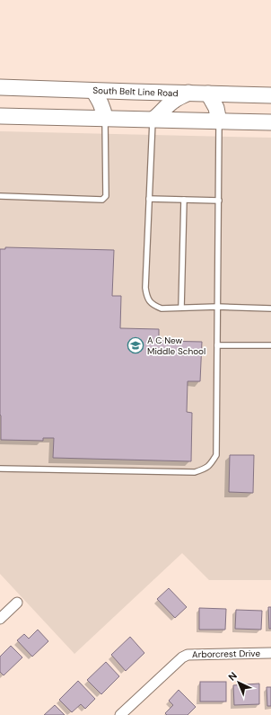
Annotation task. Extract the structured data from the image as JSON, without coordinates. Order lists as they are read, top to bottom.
{
  "streets": {
    "main road": ["South Belt Line Road"],
    "street": ["Arborcrest Drive"]
  },
  "places": {
    "school or university": ["A C New Middle School"]
  },
  "north": "top left"
}
